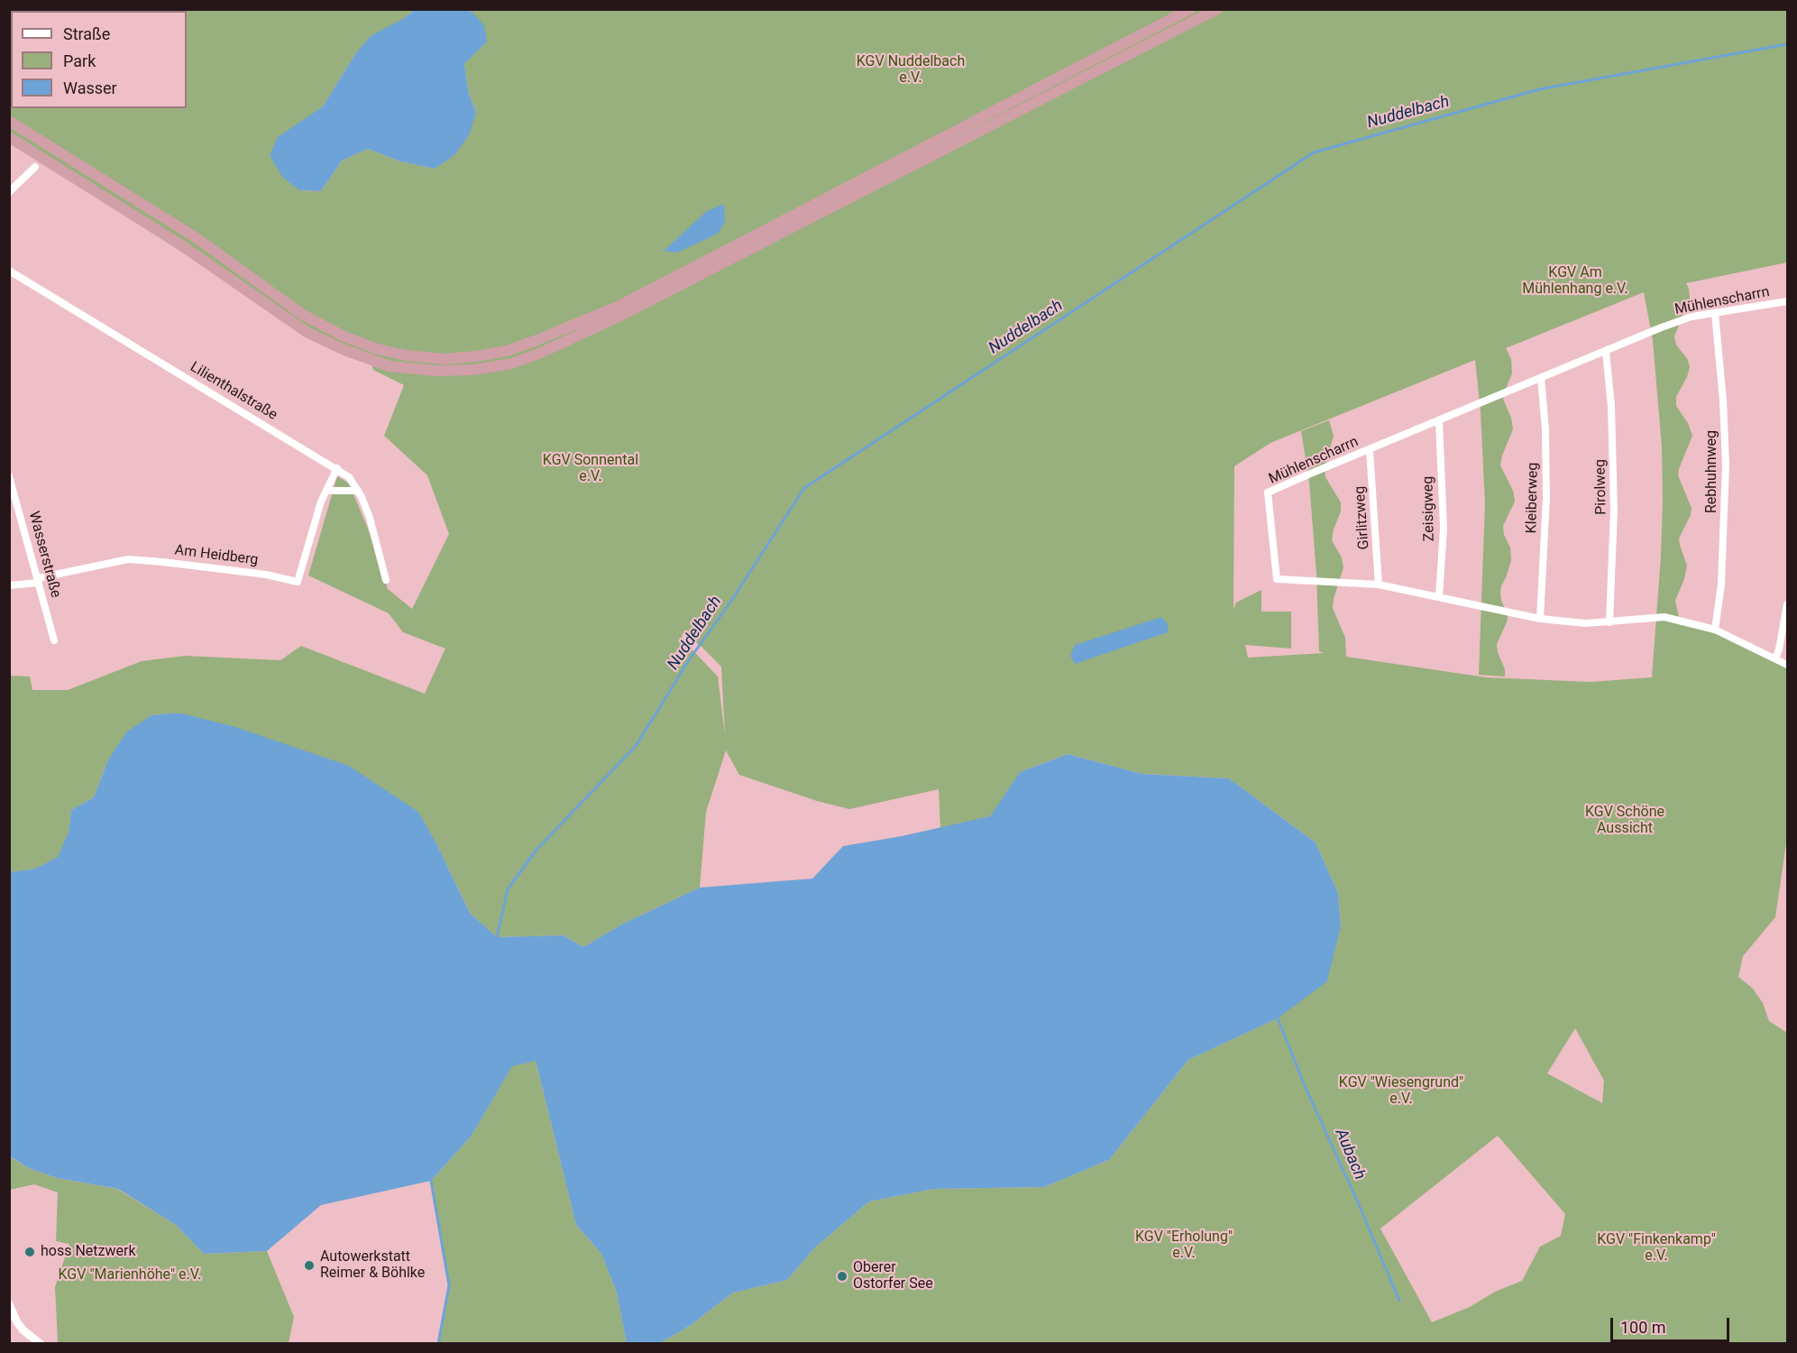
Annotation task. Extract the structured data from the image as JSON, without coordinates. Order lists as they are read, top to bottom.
{
  "streets": {
    "street": [
      "Mühlenscharrn",
      "Lilienthalstraße",
      "Rebhuhnweg",
      "Pirolweg",
      "Kleiberweg",
      "Zeisigweg",
      "Girlitzweg",
      "Wasserstraße",
      "Am Heidberg"
    ]
  },
  "crossings": [
    ["Mühlenscharrn", "Rebhuhnweg"],
    ["Mühlenscharrn", "Pirolweg"],
    ["Mühlenscharrn", "Kleiberweg"],
    ["Mühlenscharrn", "Zeisigweg"],
    ["Mühlenscharrn", "Girlitzweg"],
    ["Lilienthalstraße", "Am Heidberg"],
    ["Wasserstraße", "Am Heidberg"]
  ],
  "water": ["Nuddelbach", "Aubach"],
  "parks": [
    "KGV Nuddelbach e.V.",
    "KGV Am Mühlenhang e.V.",
    "KGV Sonnental e.V.",
    "KGV Schöne Aussicht",
    "KGV \"Wiesengrund\" e.V.",
    "KGV \"Erholung\" e.V.",
    "KGV \"Finkenkamp\" e.V.",
    "KGV \"Marienhöhe\" e.V."
  ],
  "places": ["hoss Netzwerk", "Autowerkstatt Reimer & Böhlke", "Oberer Ostorfer See"],
  "legend": ["Straße", "Park", "Wasser"],
  "scale_bar": "100 m"
}
